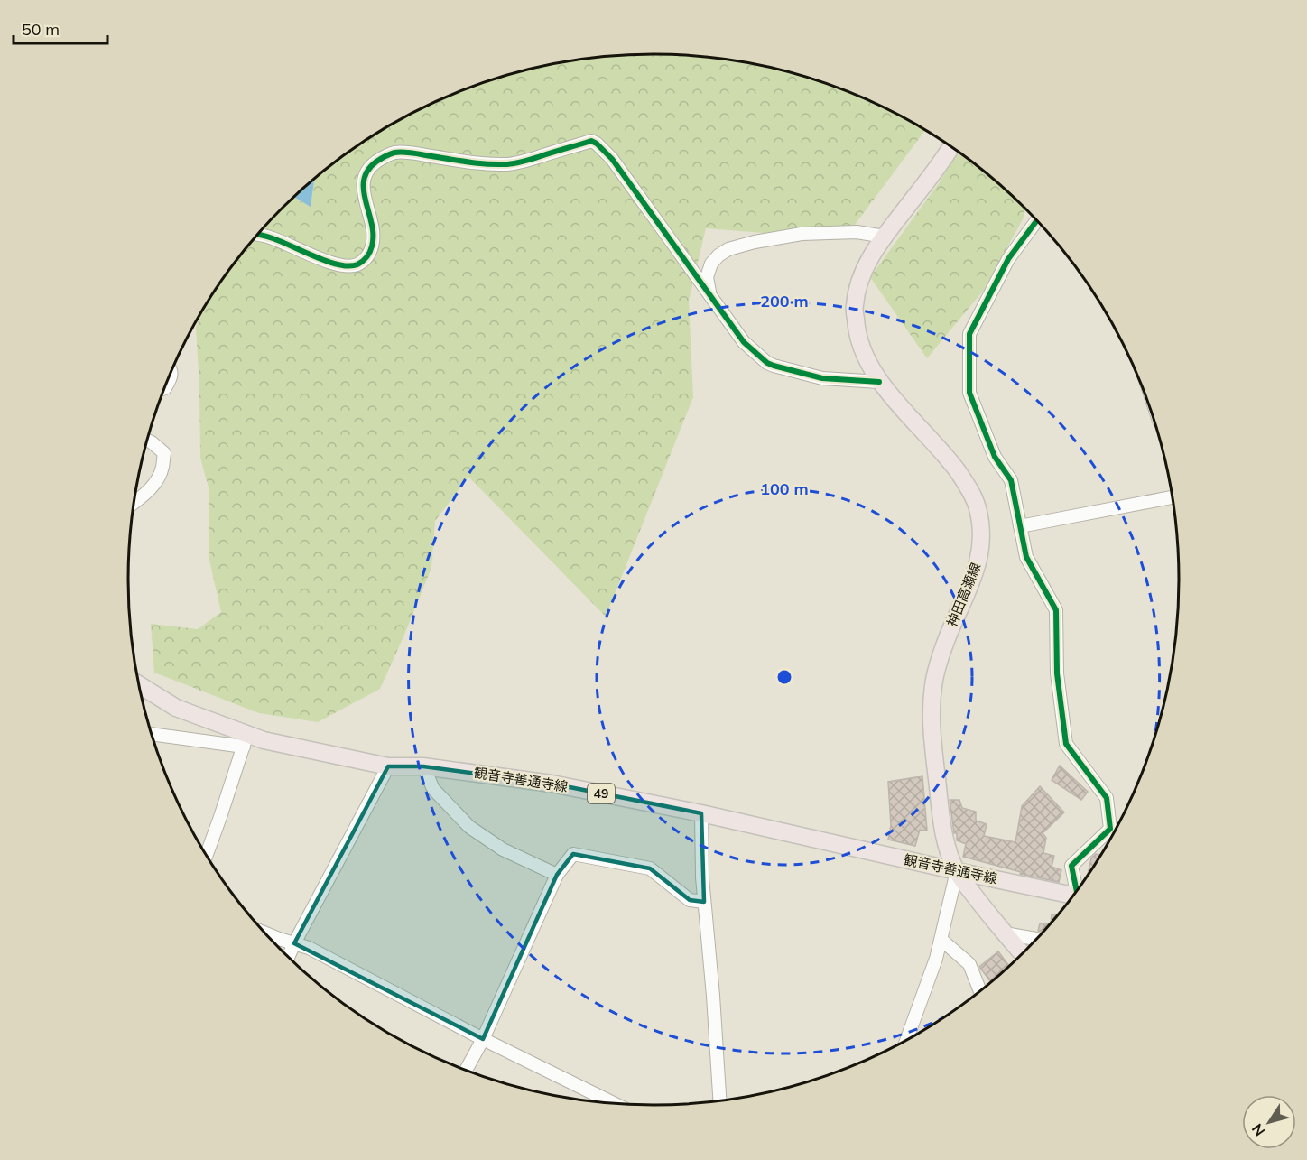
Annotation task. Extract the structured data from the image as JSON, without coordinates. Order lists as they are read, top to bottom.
{
  "streets": {
    "main road": ["神田高瀬線", "観音寺善通寺線", "49"]
  },
  "crossings": [
    ["神田高瀬線", "観音寺善通寺線"]
  ],
  "scale_bar": "50 m",
  "north": "bottom left",
  "rings": ["200 m", "100 m"]
}
